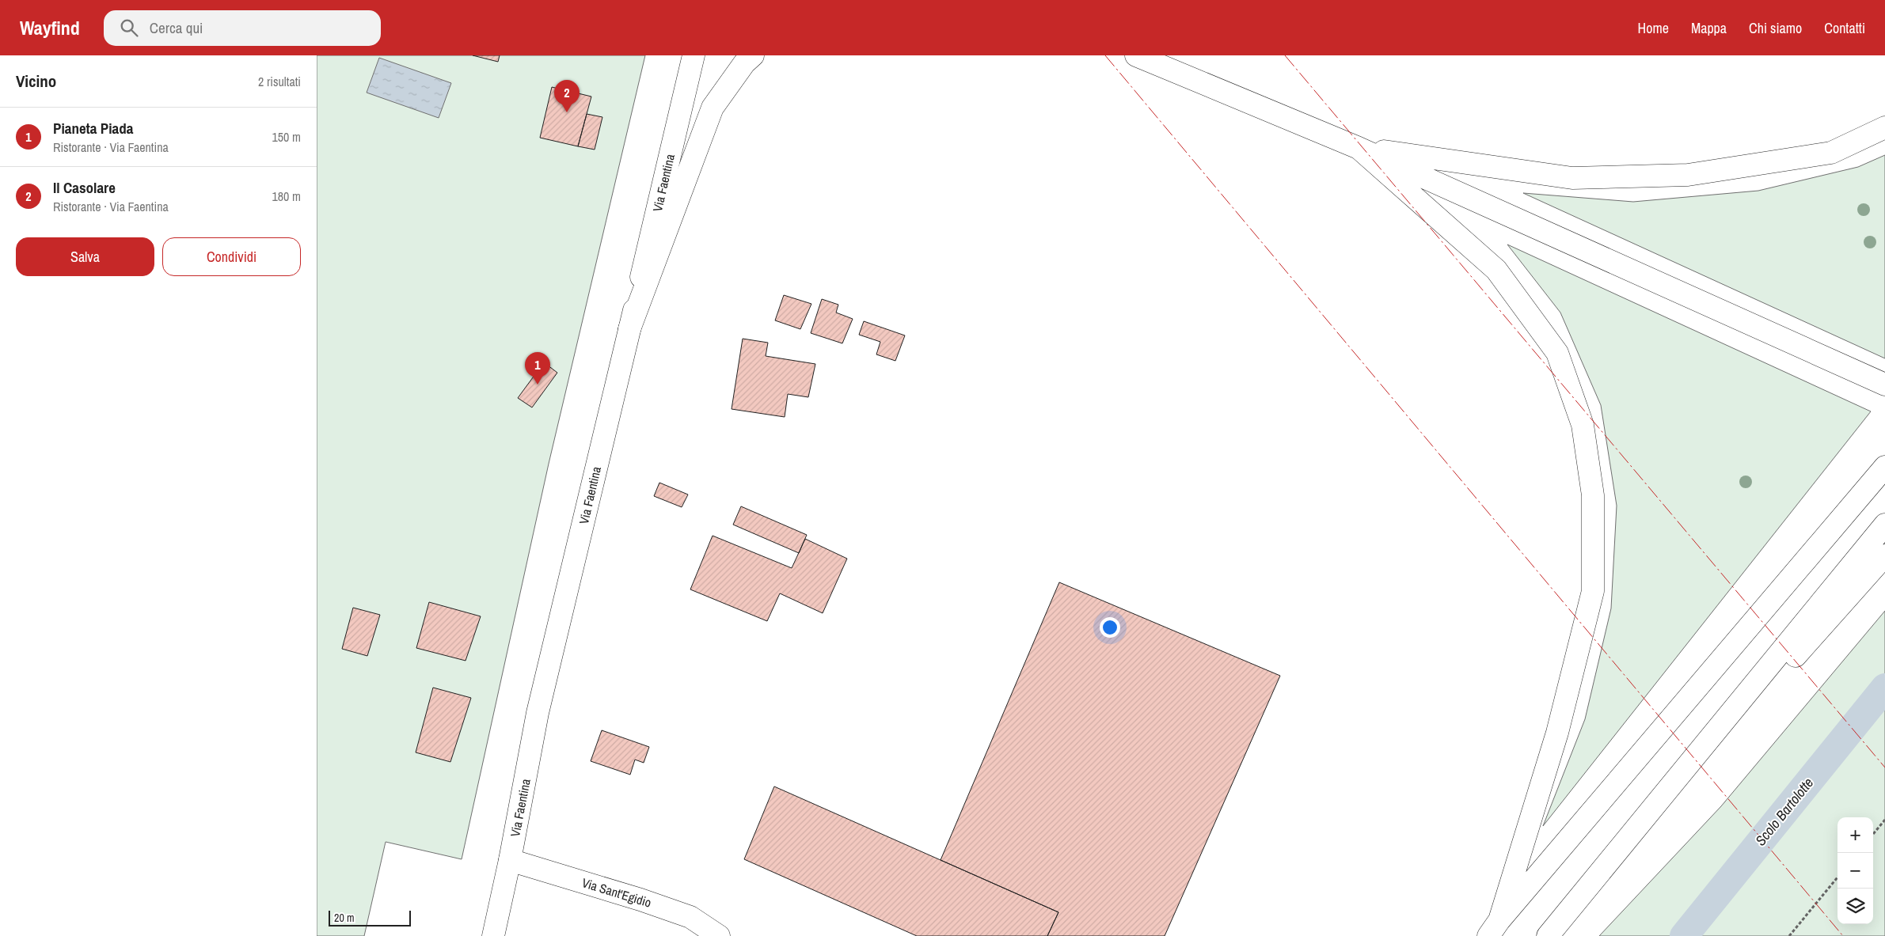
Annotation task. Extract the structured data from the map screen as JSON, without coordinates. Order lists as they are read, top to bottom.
{
  "streets": {
    "main road": ["Via Faentina", "Via Sant'Egidio"]
  },
  "crossings": [
    ["Via Faentina", "Via Sant'Egidio"]
  ],
  "water": ["Scolo Bartolotte"],
  "scale_bar": "20 m",
  "page": {
    "header": "Wayfind",
    "search": "Cerca qui",
    "nav": [
      "Home",
      "Mappa",
      "Chi siamo",
      "Contatti"
    ],
    "heading": ["Vicino", "2 risultati"],
    "pins": ["2", "1"],
    "list": [
      {
        "mark": "1",
        "name": "Pianeta Piada",
        "note": "Ristorante · Via Faentina",
        "value": "150 m"
      },
      {
        "mark": "2",
        "name": "Il Casolare",
        "note": "Ristorante · Via Faentina",
        "value": "180 m"
      }
    ],
    "buttons": ["Salva", "Condividi"],
    "map_buttons": ["+", "−"],
    "scale": "20 m"
  }
}
